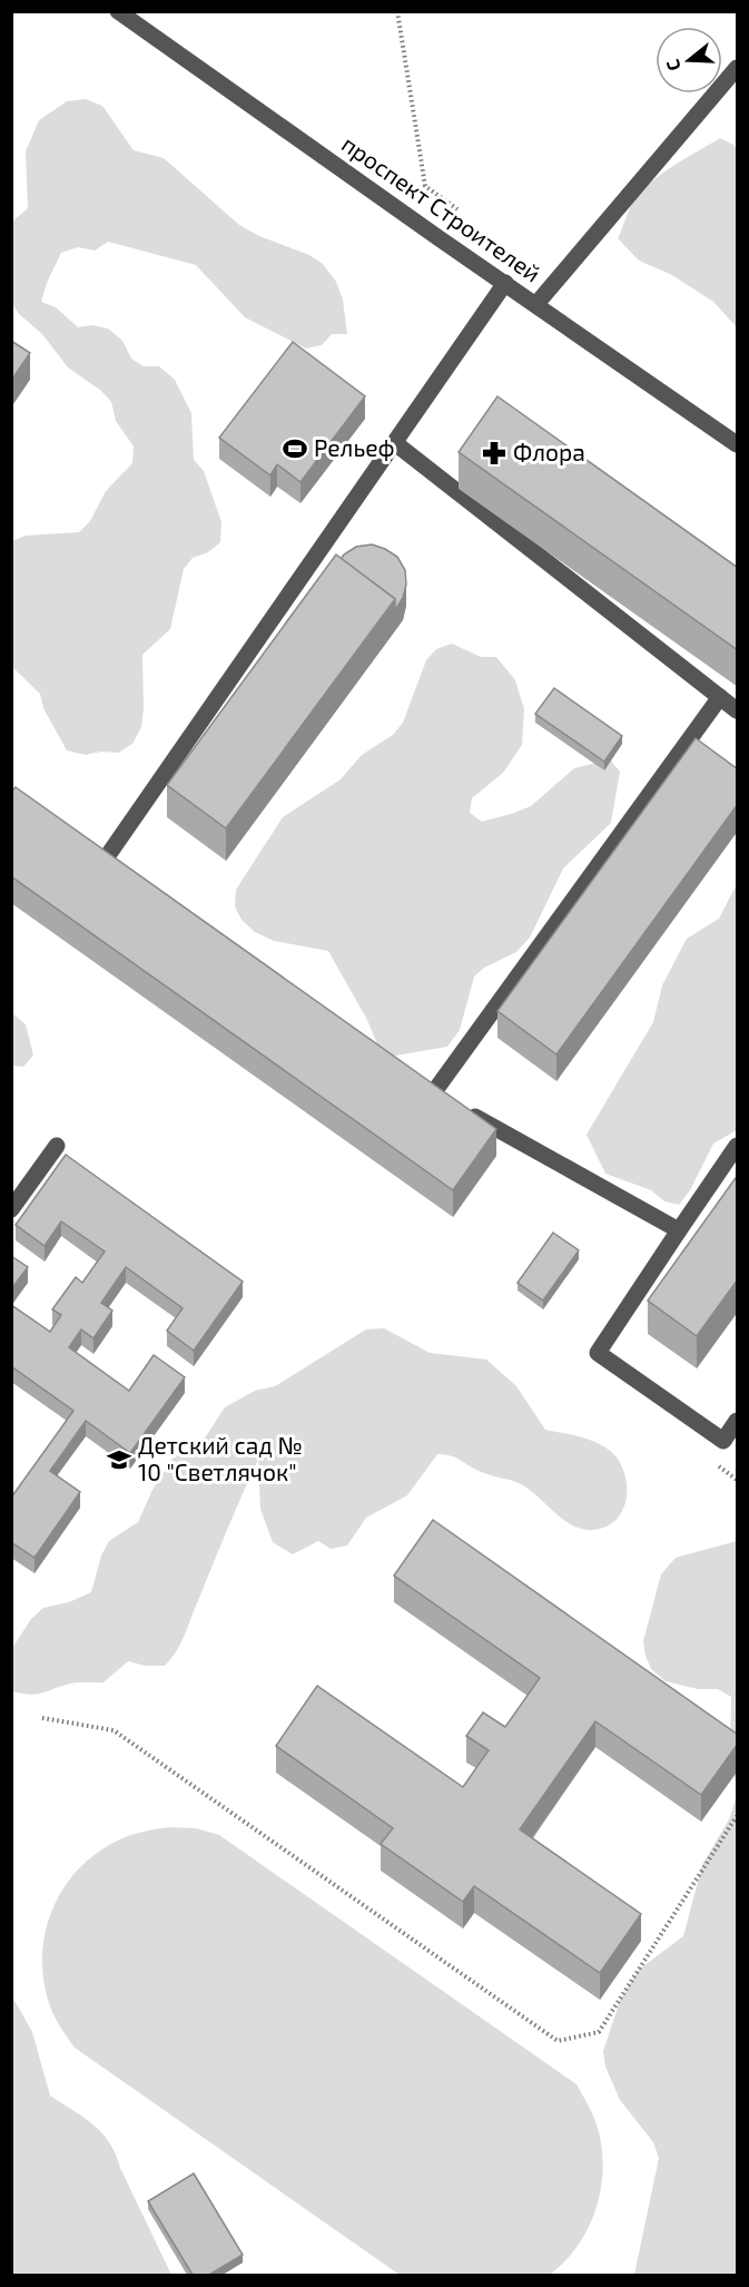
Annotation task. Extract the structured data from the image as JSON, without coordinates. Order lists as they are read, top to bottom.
{
  "streets": {
    "street": ["проспект Строителей"]
  },
  "places": {
    "sports": ["Рельеф"],
    "pharmacy": ["Флора"],
    "school or university": ["Детский сад № 10 \"Светлячок\""]
  },
  "north": "left"
}
